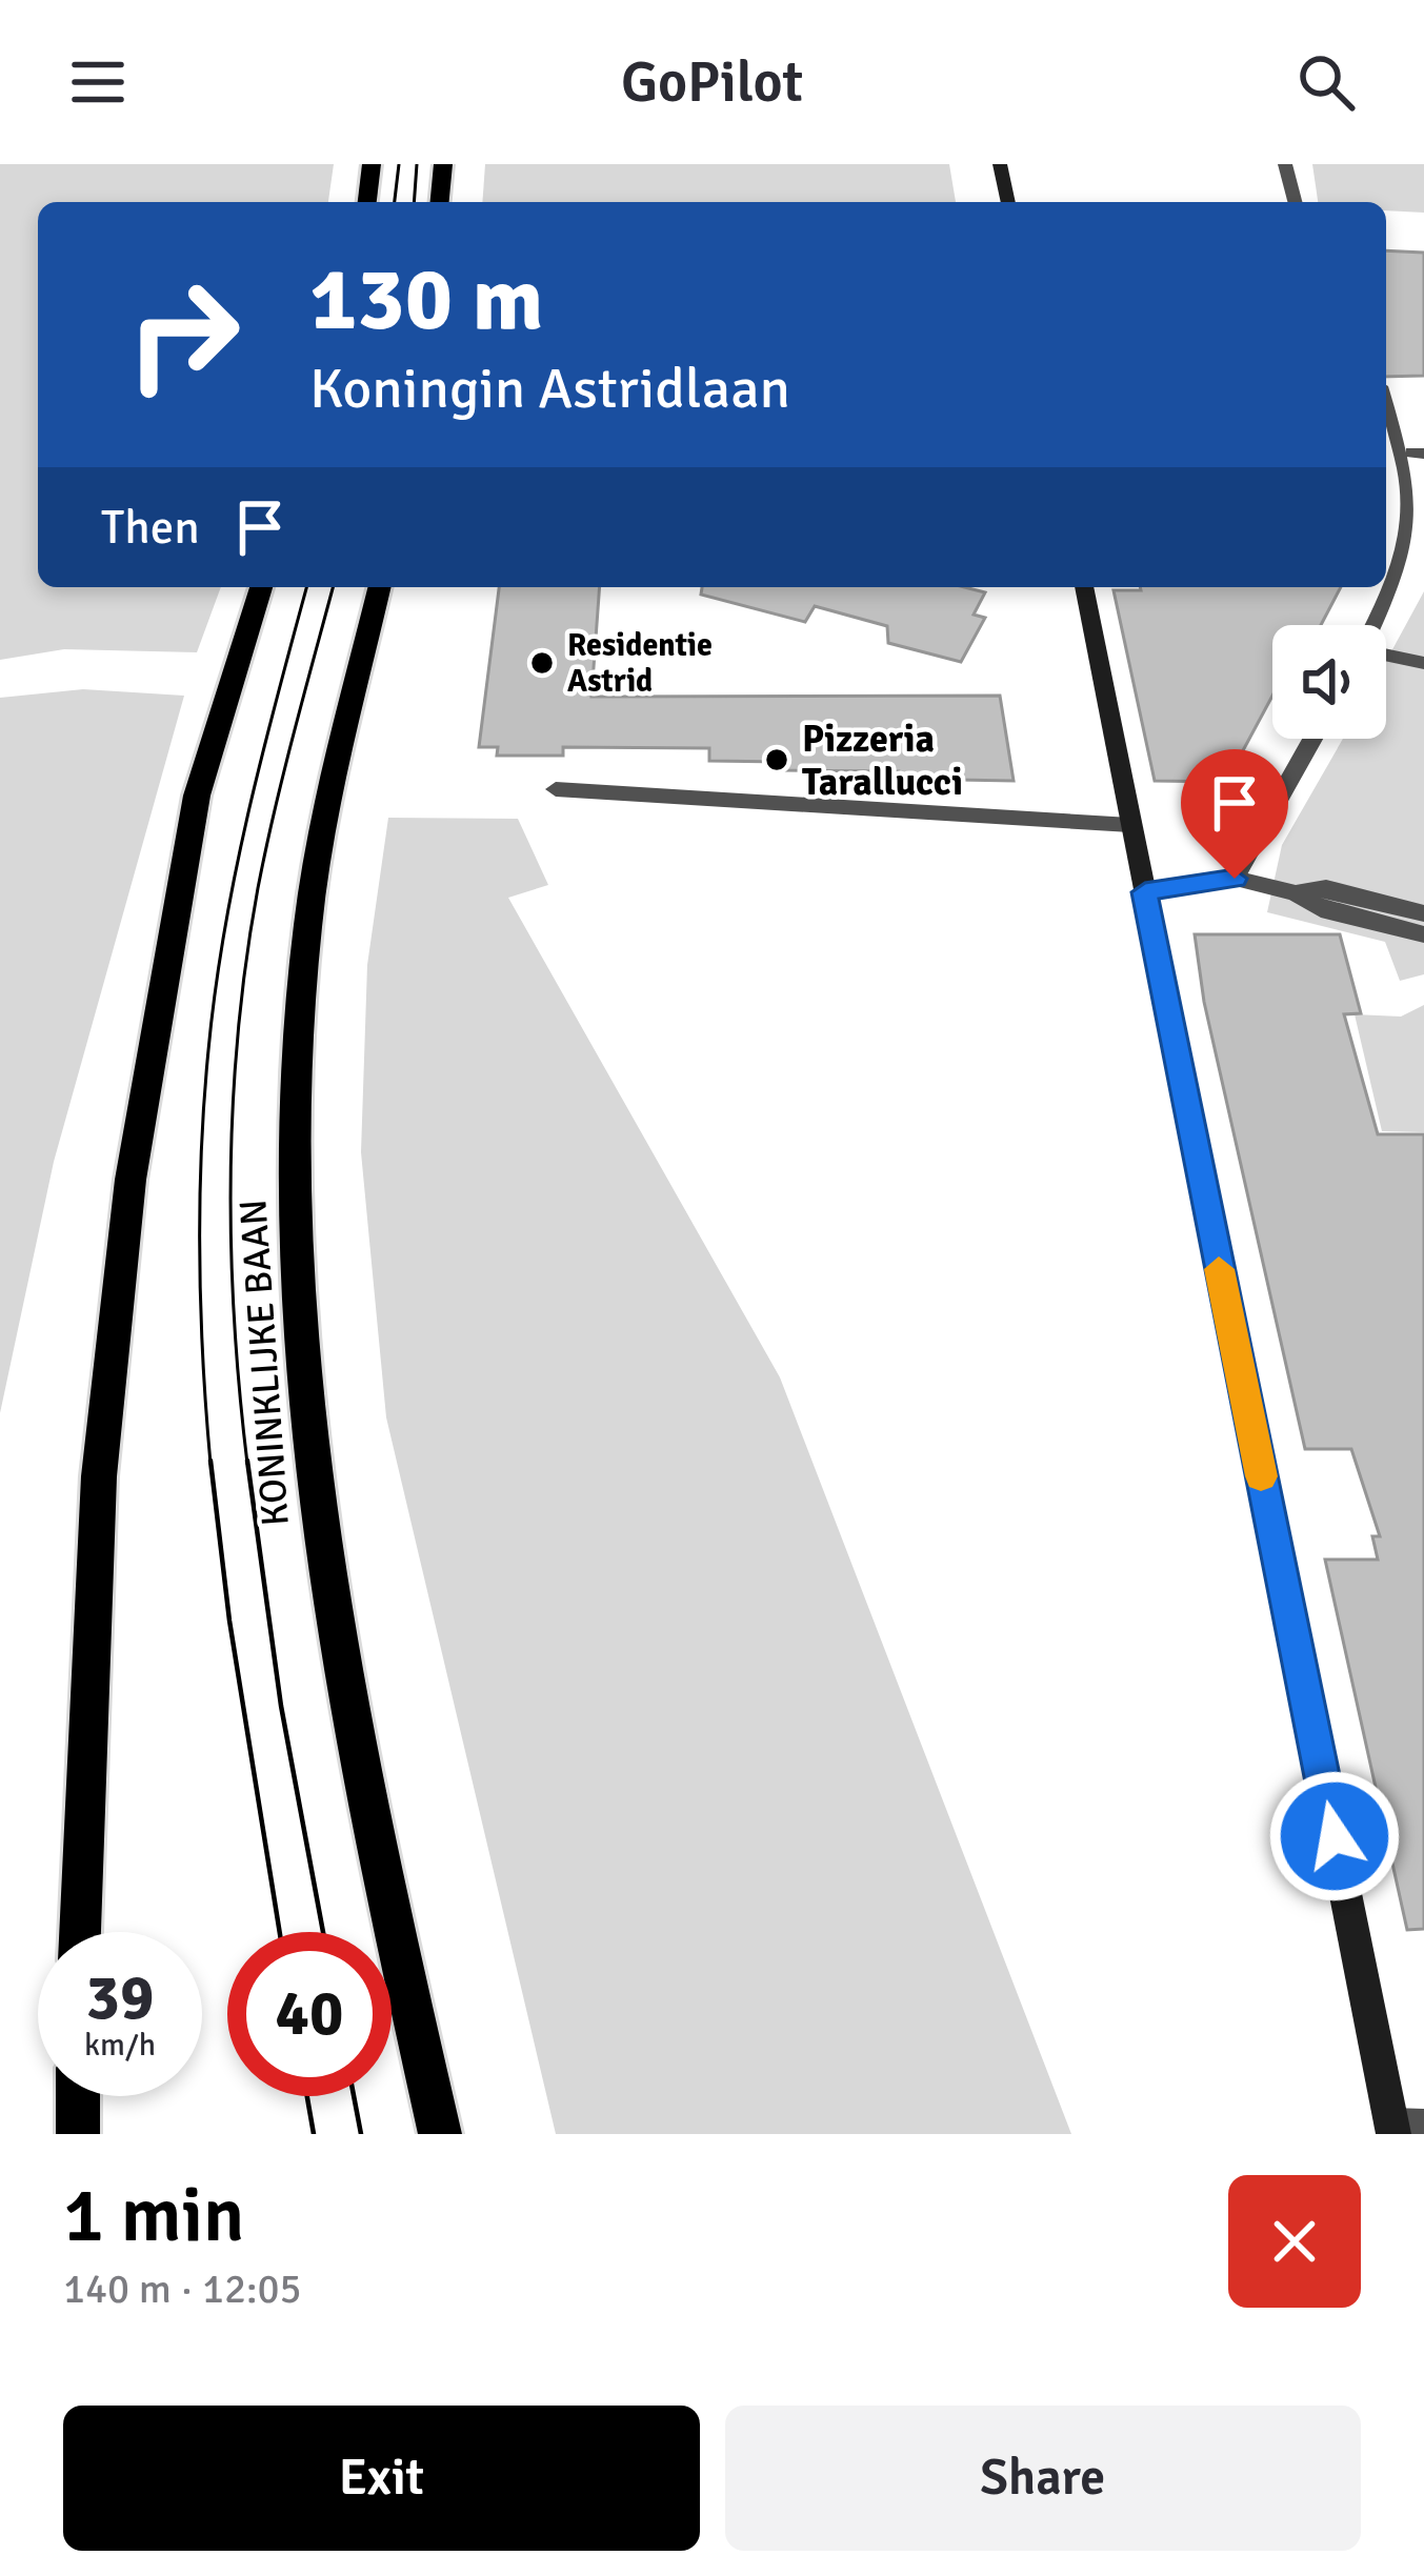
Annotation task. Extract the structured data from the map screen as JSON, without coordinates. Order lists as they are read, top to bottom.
{
  "streets": {
    "main road": ["KONINKLIJKE BAAN"]
  },
  "places": ["Residentie Astrid", "Pizzeria Tarallucci"],
  "page": {
    "header": "GoPilot",
    "turn": ["130 m", "Koningin Astridlaan"],
    "then": "Then",
    "speed": "39 km/h",
    "limit": "40",
    "heading": ["1 min", "140 m · 12:05"],
    "buttons": ["Exit", "Share"]
  }
}
